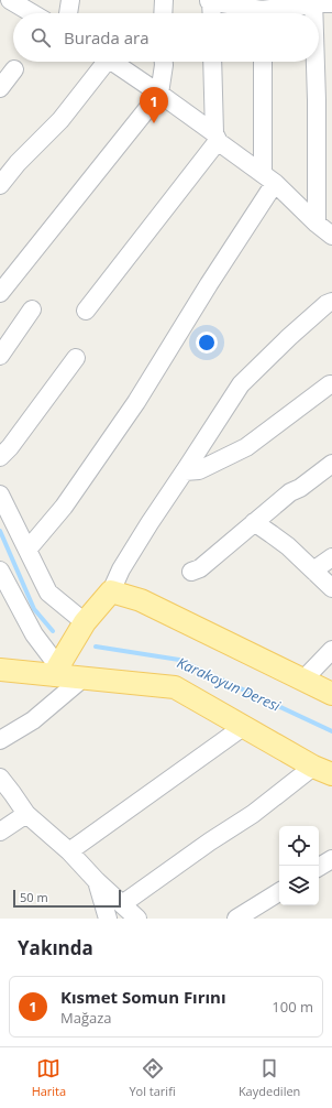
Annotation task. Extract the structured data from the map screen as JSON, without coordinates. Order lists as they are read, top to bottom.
{
  "water": ["Karakoyun Deresi"],
  "scale_bar": "50 m",
  "page": {
    "search": "Burada ara",
    "pins": "1",
    "scale": "50 m",
    "heading": "Yakında",
    "list": [
      {
        "mark": "1",
        "name": "Kısmet Somun Fırını",
        "note": "Mağaza",
        "value": "100 m"
      }
    ],
    "nav": ["Harita", "Yol tarifi", "Kaydedilen"]
  }
}
